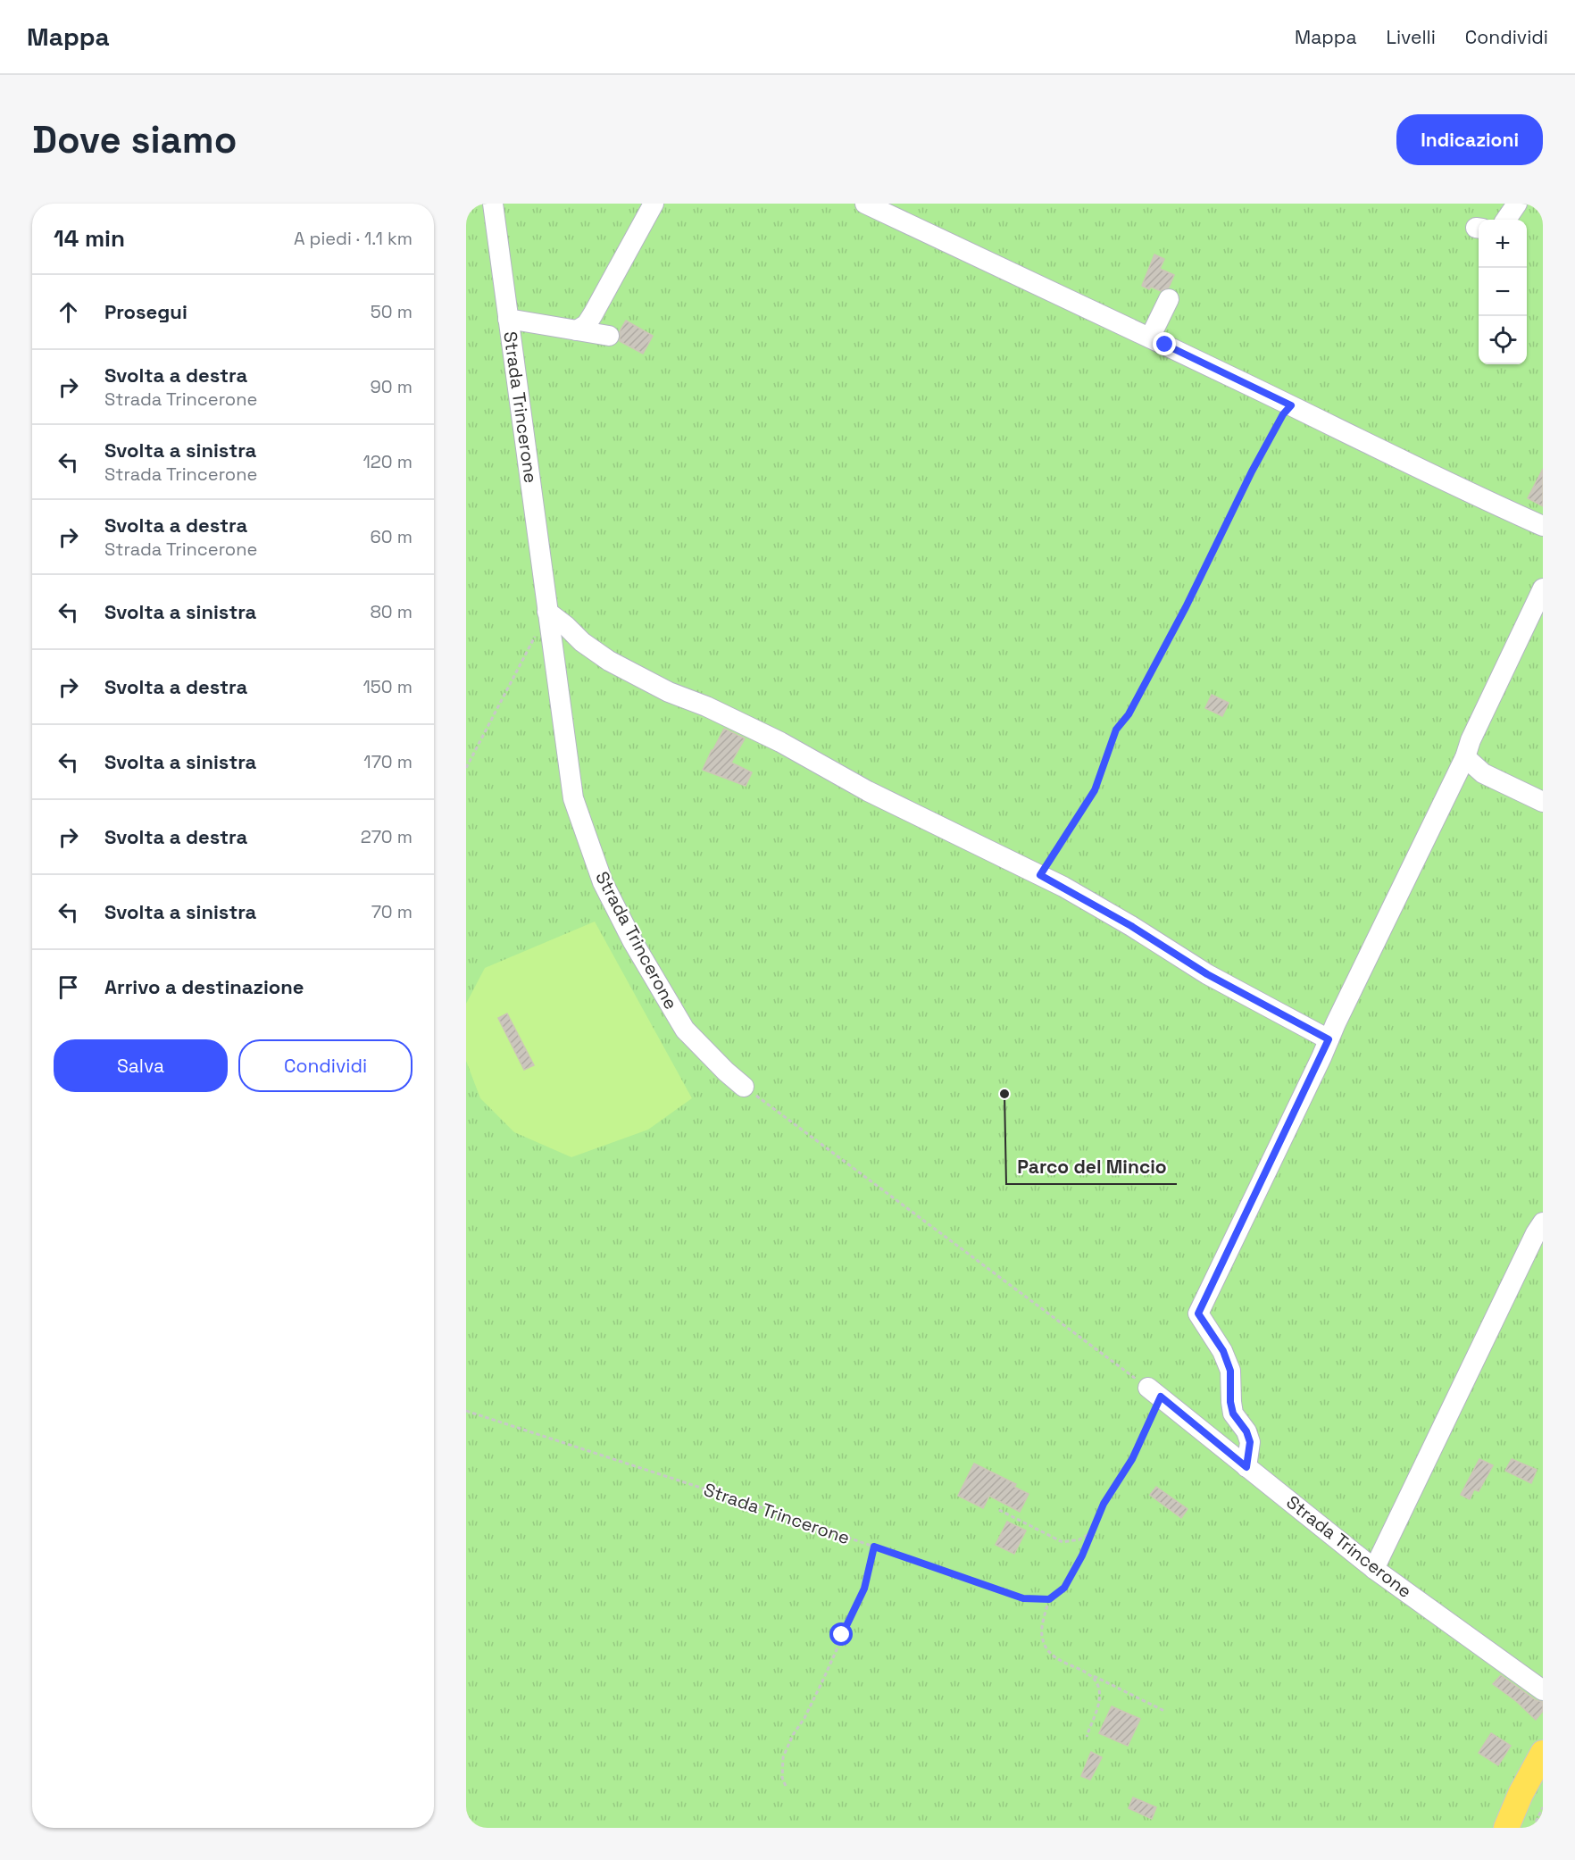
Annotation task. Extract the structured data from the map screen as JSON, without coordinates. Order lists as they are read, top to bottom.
{
  "streets": {
    "street": ["Strada Trincerone"]
  },
  "places": ["Parco del Mincio"],
  "page": {
    "header": "Mappa",
    "nav": ["Mappa", "Livelli", "Condividi"],
    "buttons": [
      "Indicazioni",
      ["Salva", "Condividi"]
    ],
    "title": "Dove siamo",
    "heading": ["14 min", "A piedi · 1.1 km"],
    "map_buttons": ["+", "−"],
    "list": [
      ["Prosegui", "50 m"],
      ["Svolta a destra", "Strada Trincerone", "90 m"],
      ["Svolta a sinistra", "Strada Trincerone", "120 m"],
      ["Svolta a destra", "Strada Trincerone", "60 m"],
      ["Svolta a sinistra", "80 m"],
      ["Svolta a destra", "150 m"],
      ["Svolta a sinistra", "170 m"],
      ["Svolta a destra", "270 m"],
      ["Svolta a sinistra", "70 m"],
      "Arrivo a destinazione"
    ]
  }
}
